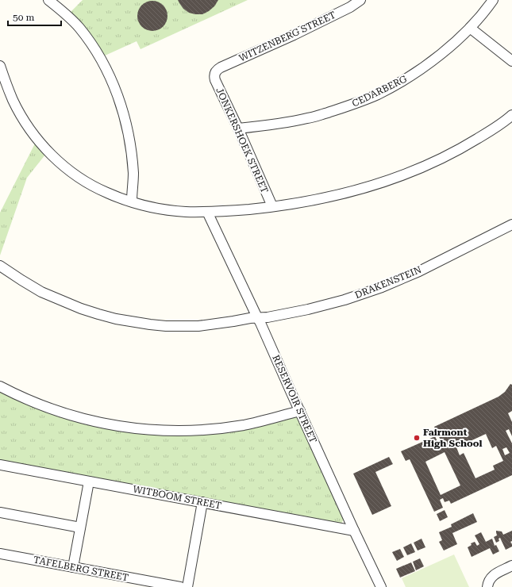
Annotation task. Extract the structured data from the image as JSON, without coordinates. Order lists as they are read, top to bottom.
{
  "streets": {
    "street": [
      "WITZENBERG STREET",
      "CEDARBERG",
      "JONKERSHOEK STREET",
      "DRAKENSTEIN",
      "RESERVOIR STREET",
      "WITBOOM STREET",
      "TAFELBERG STREET"
    ]
  },
  "crossings": [
    ["WITZENBERG STREET", "JONKERSHOEK STREET"],
    ["CEDARBERG", "JONKERSHOEK STREET"],
    ["DRAKENSTEIN", "RESERVOIR STREET"],
    ["RESERVOIR STREET", "WITBOOM STREET"]
  ],
  "places": ["Fairmont High School"],
  "scale_bar": "50 m"
}
